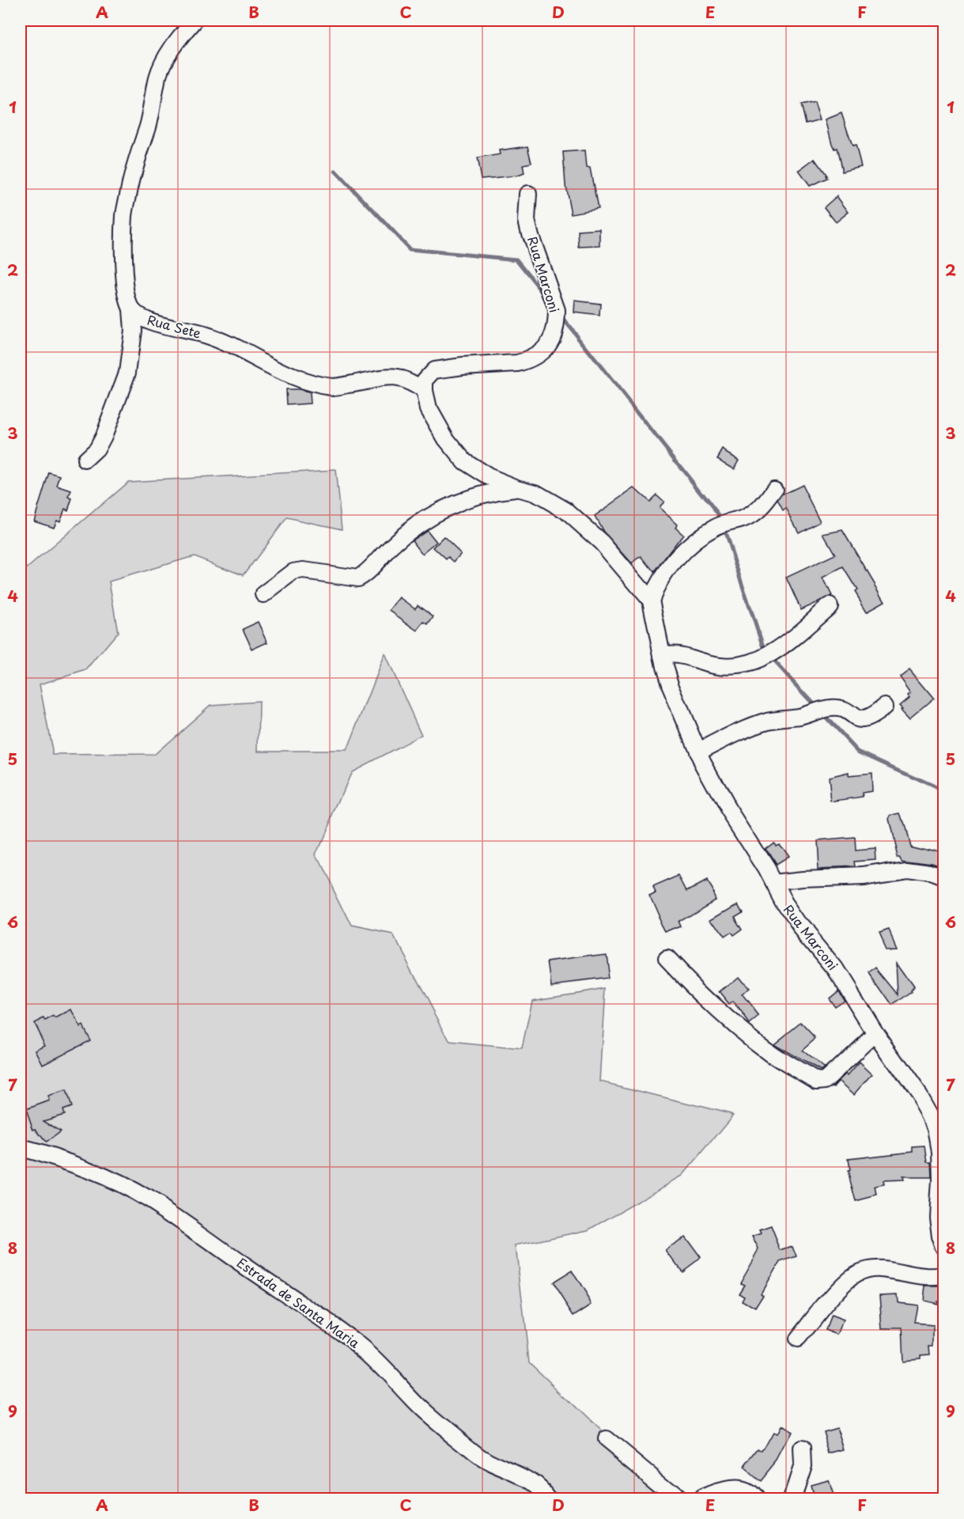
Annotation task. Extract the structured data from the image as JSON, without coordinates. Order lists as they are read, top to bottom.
{
  "streets": {
    "street": ["Rua Marconi", "Rua Sete", "Estrada de Santa Maria"]
  },
  "crossings": [
    ["Rua Marconi", "Rua Sete"]
  ],
  "grid": {
    "columns": [
      "A",
      "B",
      "C",
      "D",
      "E",
      "F"
    ],
    "rows": [
      "1",
      "2",
      "3",
      "4",
      "5",
      "6",
      "7",
      "8",
      "9"
    ]
  }
}
